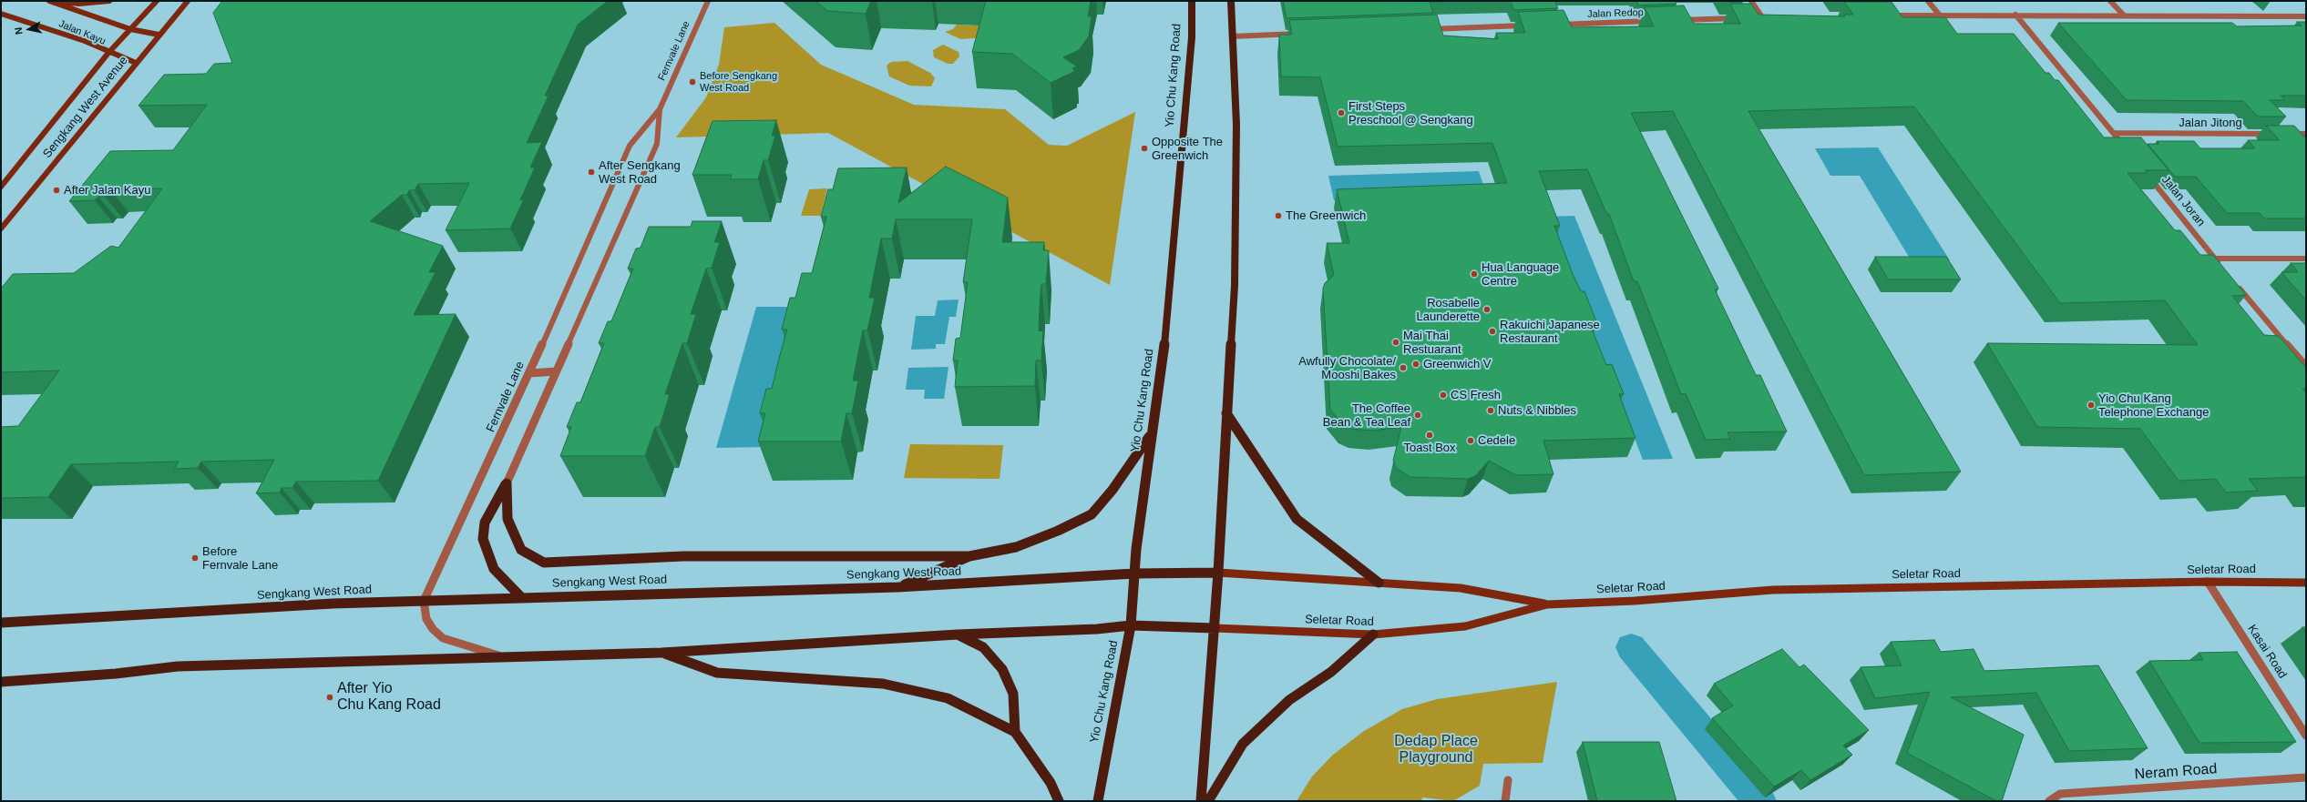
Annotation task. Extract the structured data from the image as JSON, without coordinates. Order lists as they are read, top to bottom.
{
  "streets": {
    "main road": [
      "Jalan Kayu",
      "Yio Chu Kang Road",
      "Sengkang West Avenue",
      "Seletar Road",
      "Sengkang West Road"
    ],
    "street": [
      "Jalan Redop",
      "Fernvale Lane",
      "Jalan Jitong",
      "Jalan Joran",
      "Kasai Road",
      "Neram Road"
    ]
  },
  "crossings": [
    ["Jalan Kayu", "Sengkang West Avenue"],
    ["Fernvale Lane", "Sengkang West Road"],
    ["Yio Chu Kang Road", "Sengkang West Road"],
    ["Seletar Road", "Sengkang West Road"],
    ["Seletar Road", "Kasai Road"]
  ],
  "parks": ["Dedap Place Playground"],
  "places": [
    "Before Sengkang West Road",
    "First Steps Preschool @ Sengkang",
    "Opposite The Greenwich",
    "After Sengkang West Road",
    "After Jalan Kayu",
    "The Greenwich",
    "Hua Language Centre",
    "Rosabelle Launderette",
    "Rakuichi Japanese Restaurant",
    "Mai Thai Restuarant",
    "Greenwich V",
    "Awfully Chocolate/ Mooshi Bakes",
    "CS Fresh",
    "Yio Chu Kang Telephone Exchange",
    "Nuts & Nibbles",
    "The Coffee Bean & Tea Leaf",
    "Toast Box",
    "Cedele",
    "Before Fernvale Lane",
    "After Yio Chu Kang Road"
  ],
  "north": "left"
}
